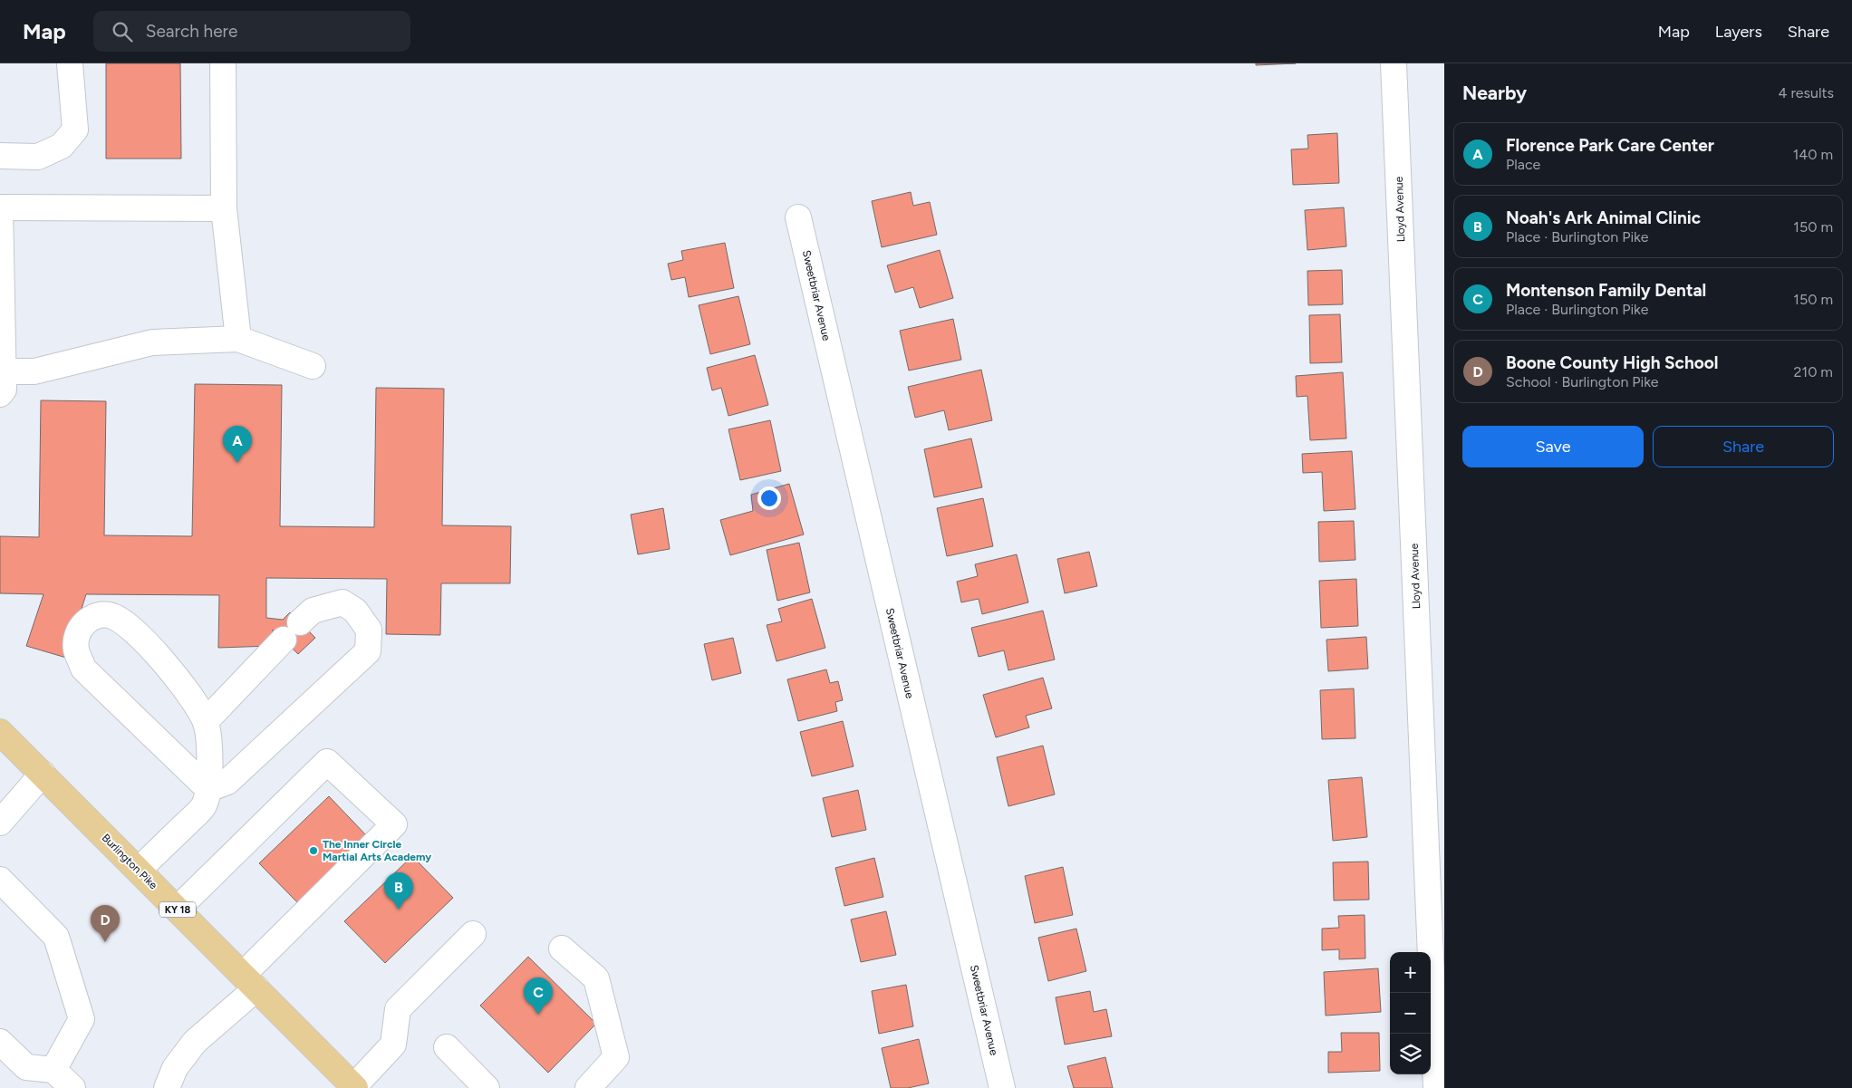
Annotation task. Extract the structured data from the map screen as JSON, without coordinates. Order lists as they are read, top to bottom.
{
  "streets": {
    "main road": ["Burlington Pike", "KY 18"],
    "street": ["Lloyd Avenue", "Sweetbriar Avenue"]
  },
  "places": ["The Inner Circle Martial Arts Academy"],
  "page": {
    "header": "Map",
    "search": "Search here",
    "nav": ["Map", "Layers", "Share"],
    "heading": ["Nearby", "4 results"],
    "list": [
      {
        "mark": "A",
        "name": "Florence Park Care Center",
        "note": "Place",
        "value": "140 m"
      },
      {
        "mark": "B",
        "name": "Noah's Ark Animal Clinic",
        "note": "Place · Burlington Pike",
        "value": "150 m"
      },
      {
        "mark": "C",
        "name": "Montenson Family Dental",
        "note": "Place · Burlington Pike",
        "value": "150 m"
      },
      {
        "mark": "D",
        "name": "Boone County High School",
        "note": "School · Burlington Pike",
        "value": "210 m"
      }
    ],
    "buttons": ["Save", "Share"],
    "pins": [
      "A",
      "B",
      "D",
      "C"
    ],
    "map_buttons": ["+", "−"]
  }
}
